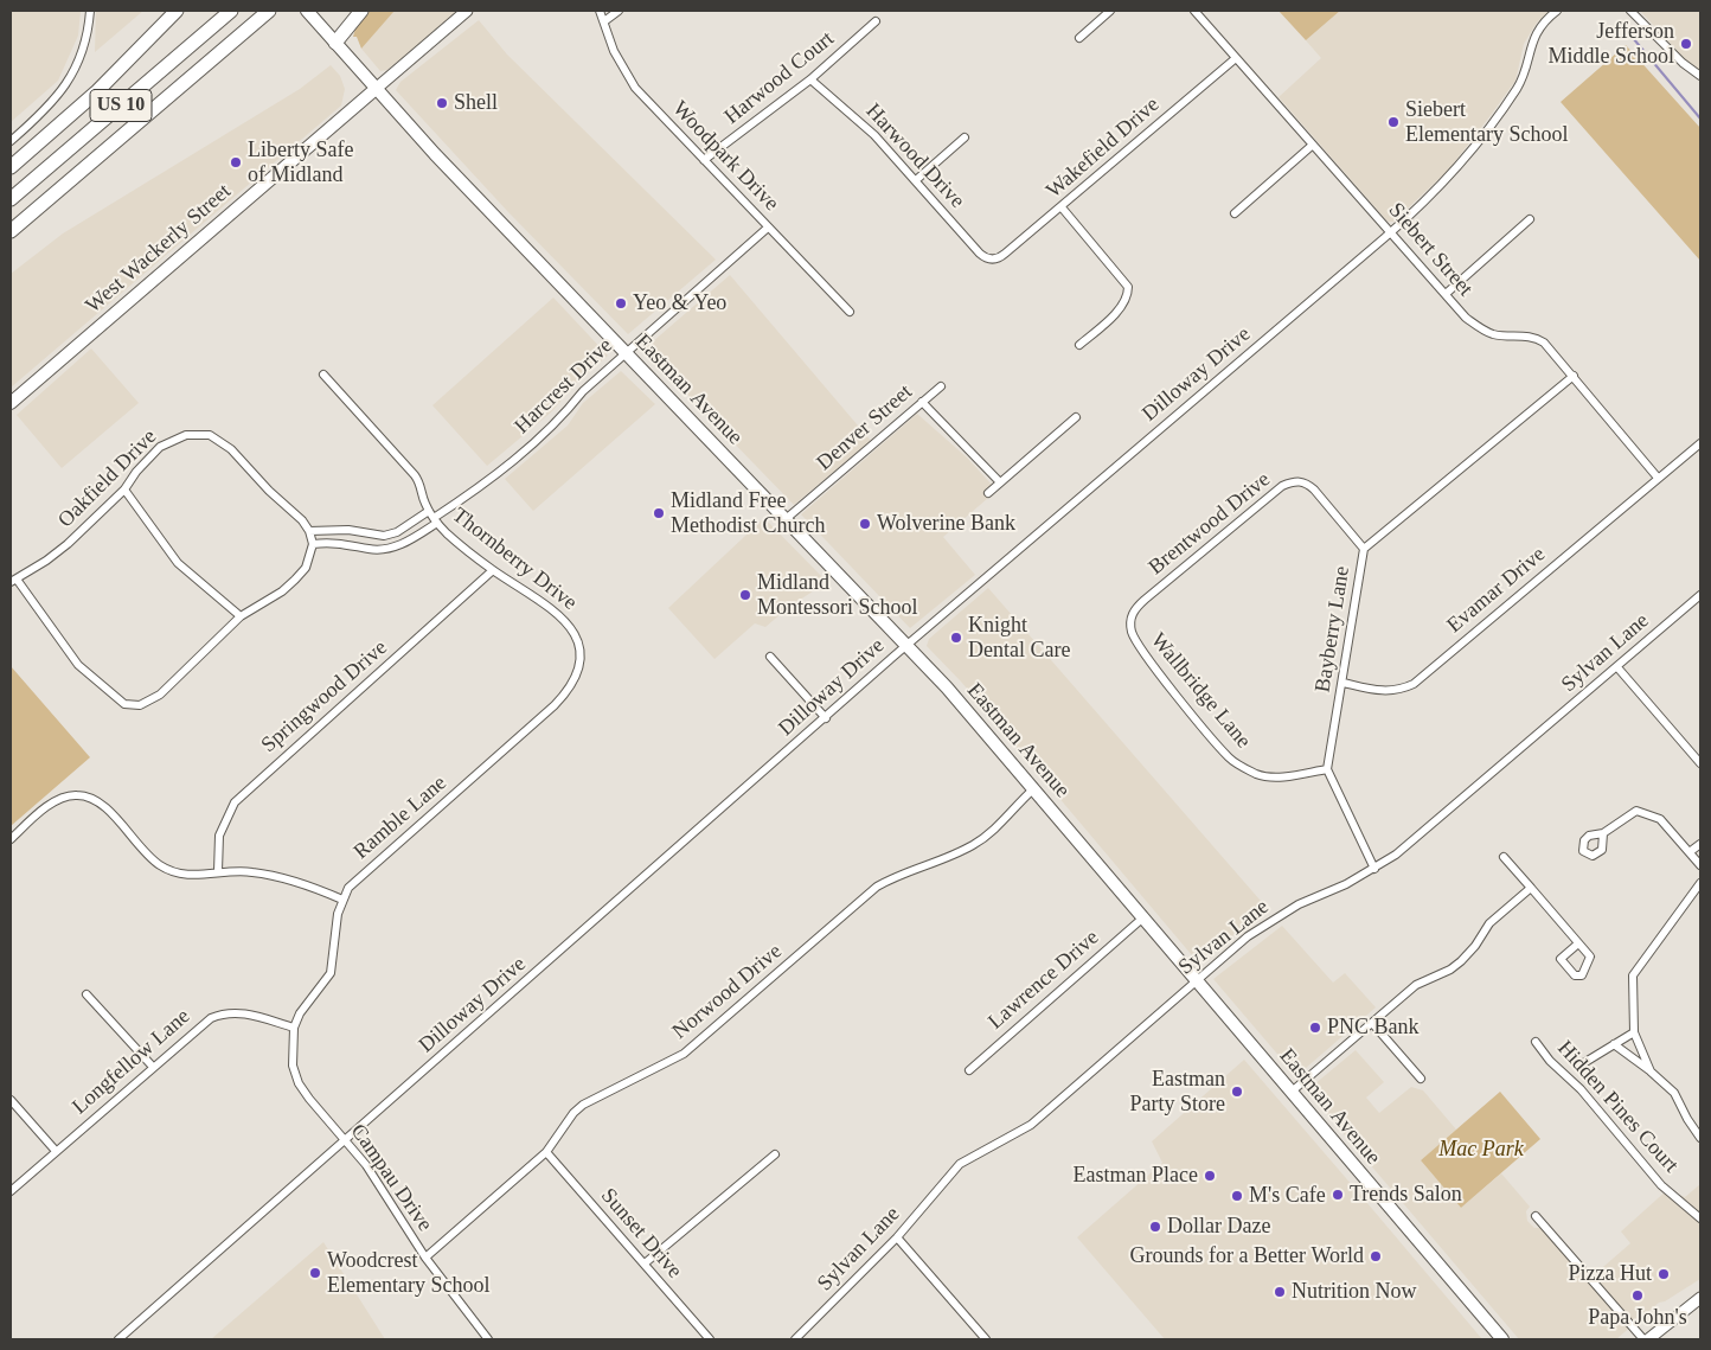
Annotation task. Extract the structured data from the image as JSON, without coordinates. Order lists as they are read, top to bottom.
{
  "streets": {
    "highway": ["US 10"],
    "main road": ["West Wackerly Street", "Eastman Avenue"],
    "street": [
      "Harwood Court",
      "Wakefield Drive",
      "Woodpark Drive",
      "Harwood Drive",
      "Siebert Street",
      "Dilloway Drive",
      "Harcrest Drive",
      "Denver Street",
      "Oakfield Drive",
      "Brentwood Drive",
      "Thornberry Drive",
      "Evamar Drive",
      "Bayberry Lane",
      "Sylvan Lane",
      "Wallbridge Lane",
      "Springwood Drive",
      "Ramble Lane",
      "Lawrence Drive",
      "Norwood Drive",
      "Longfellow Lane",
      "Hidden Pines Court",
      "Campau Drive",
      "Sunset Drive"
    ]
  },
  "crossings": [
    ["Harwood Court", "Woodpark Drive"],
    ["Harwood Court", "Harwood Drive"],
    ["Wakefield Drive", "Harwood Drive"],
    ["Wakefield Drive", "Siebert Street"],
    ["Woodpark Drive", "Harcrest Drive"],
    ["West Wackerly Street", "Eastman Avenue"],
    ["Siebert Street", "Dilloway Drive"],
    ["Siebert Street", "Evamar Drive"],
    ["Siebert Street", "Bayberry Lane"],
    ["Dilloway Drive", "Eastman Avenue"],
    ["Dilloway Drive", "Campau Drive"],
    ["Harcrest Drive", "Eastman Avenue"],
    ["Harcrest Drive", "Thornberry Drive"],
    ["Eastman Avenue", "Denver Street"],
    ["Eastman Avenue", "Sylvan Lane"],
    ["Eastman Avenue", "Lawrence Drive"],
    ["Eastman Avenue", "Norwood Drive"],
    ["Brentwood Drive", "Bayberry Lane"],
    ["Brentwood Drive", "Wallbridge Lane"],
    ["Thornberry Drive", "Springwood Drive"],
    ["Thornberry Drive", "Ramble Lane"],
    ["Evamar Drive", "Bayberry Lane"],
    ["Bayberry Lane", "Wallbridge Lane"],
    ["Ramble Lane", "Longfellow Lane"],
    ["Ramble Lane", "Campau Drive"],
    ["Norwood Drive", "Campau Drive"],
    ["Norwood Drive", "Sunset Drive"],
    ["Longfellow Lane", "Campau Drive"]
  ],
  "parks": ["Mac Park"],
  "places": [
    "Jefferson Middle School",
    "Shell",
    "Siebert Elementary School",
    "Liberty Safe of Midland",
    "Yeo & Yeo",
    "Midland Free Methodist Church",
    "Wolverine Bank",
    "Midland Montessori School",
    "Knight Dental Care",
    "PNC Bank",
    "Eastman Party Store",
    "Eastman Place",
    "Trends Salon",
    "M's Cafe",
    "Dollar Daze",
    "Grounds for a Better World",
    "Woodcrest Elementary School",
    "Pizza Hut",
    "Nutrition Now",
    "Papa John's"
  ]
}
